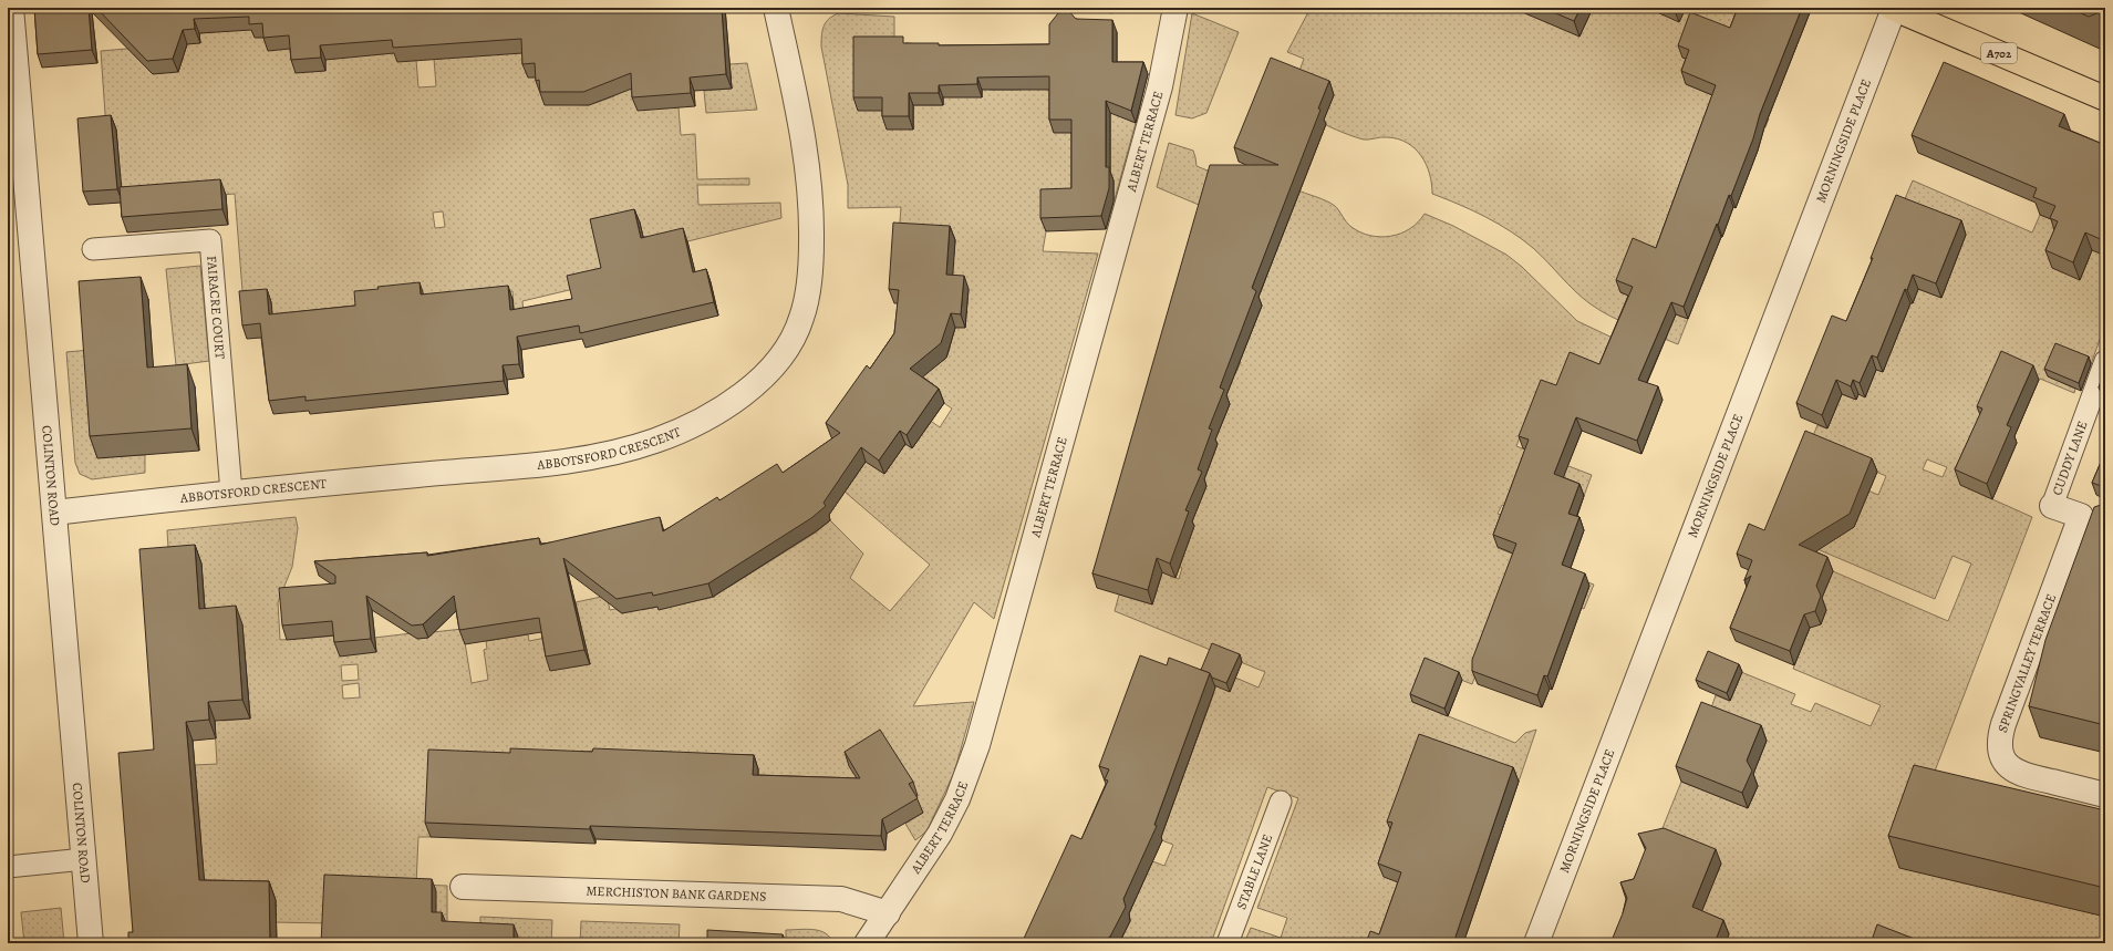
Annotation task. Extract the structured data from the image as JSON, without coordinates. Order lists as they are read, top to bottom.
{
  "streets": {
    "main road": ["A702"],
    "street": [
      "MORNINGSIDE PLACE",
      "ALBERT TERRACE",
      "ABBOTSFORD CRESCENT",
      "COLINTON ROAD",
      "SPRINGVALLEY TERRACE",
      "MERCHISTON BANK GARDENS"
    ],
    "lane": ["FAIRACRE COURT", "CUDDY LANE", "STABLE LANE"]
  },
  "crossings": [
    ["A702", "MORNINGSIDE PLACE"],
    ["ALBERT TERRACE", "MERCHISTON BANK GARDENS"],
    ["FAIRACRE COURT", "ABBOTSFORD CRESCENT"],
    ["ABBOTSFORD CRESCENT", "COLINTON ROAD"],
    ["CUDDY LANE", "SPRINGVALLEY TERRACE"]
  ]
}
